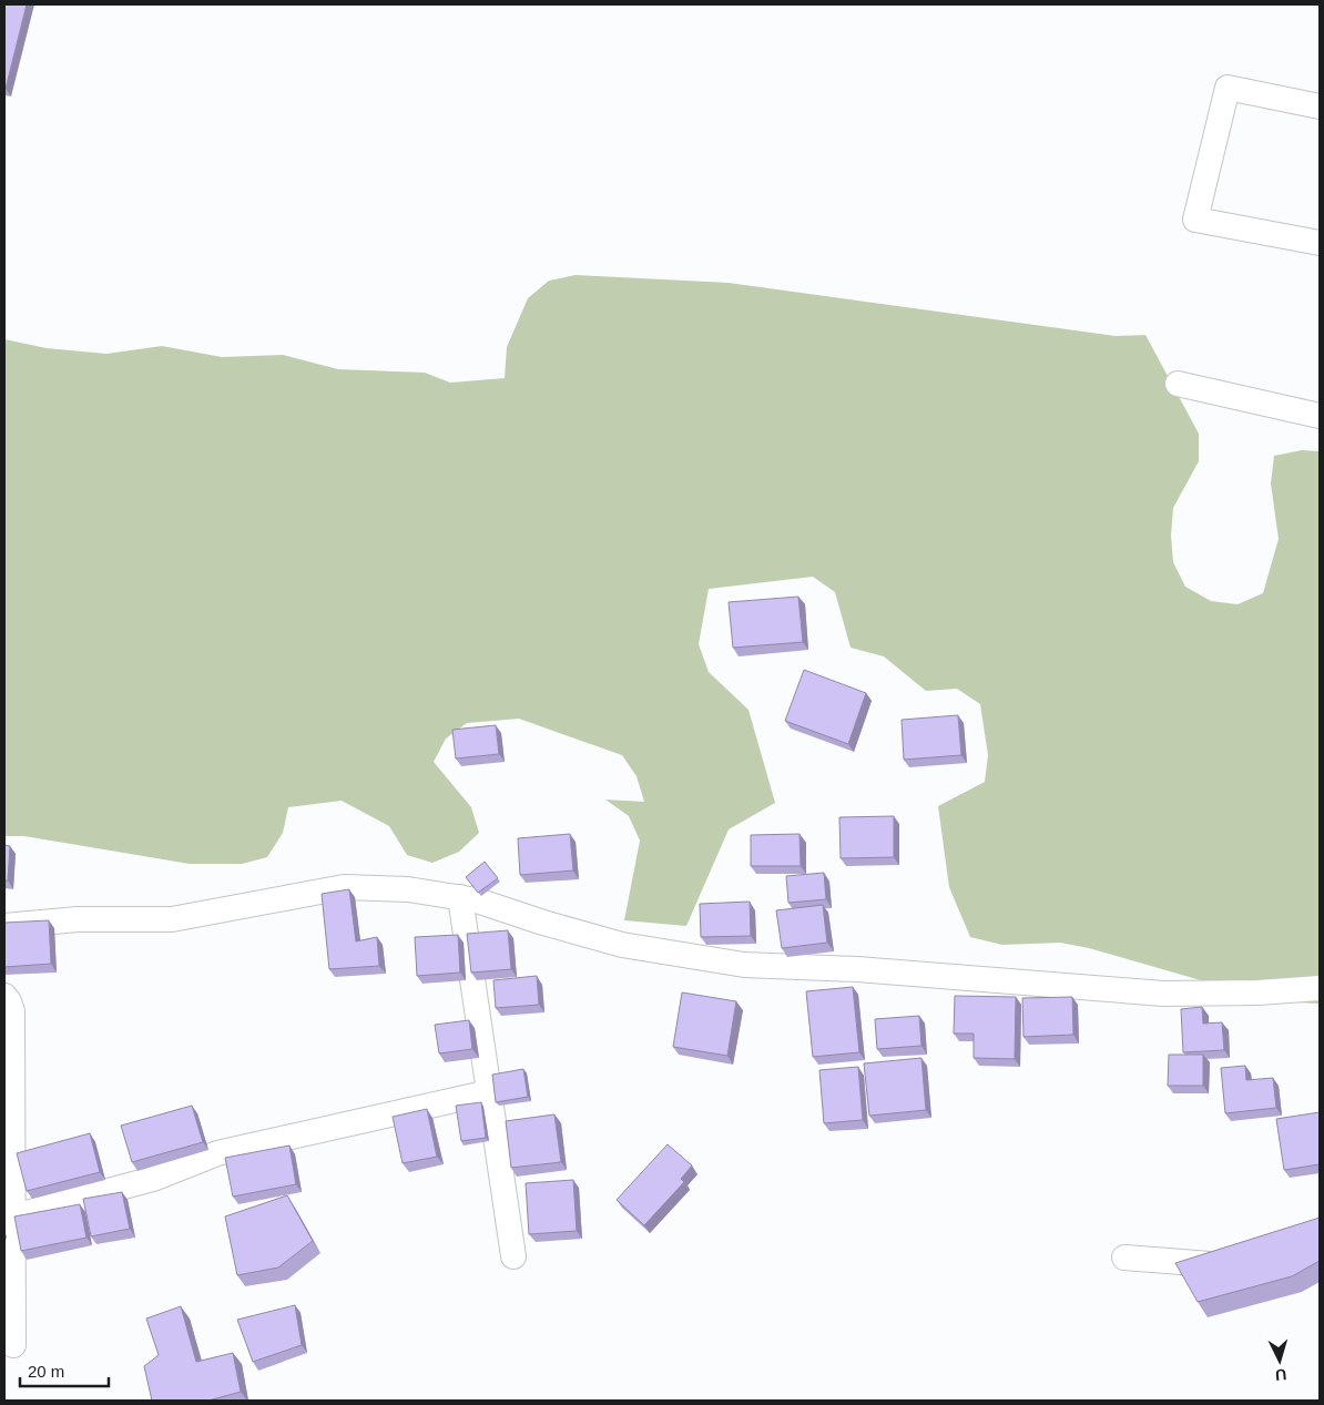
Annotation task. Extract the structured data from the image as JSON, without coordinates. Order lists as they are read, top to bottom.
{
  "scale_bar": "20 m",
  "north": "bottom"
}
